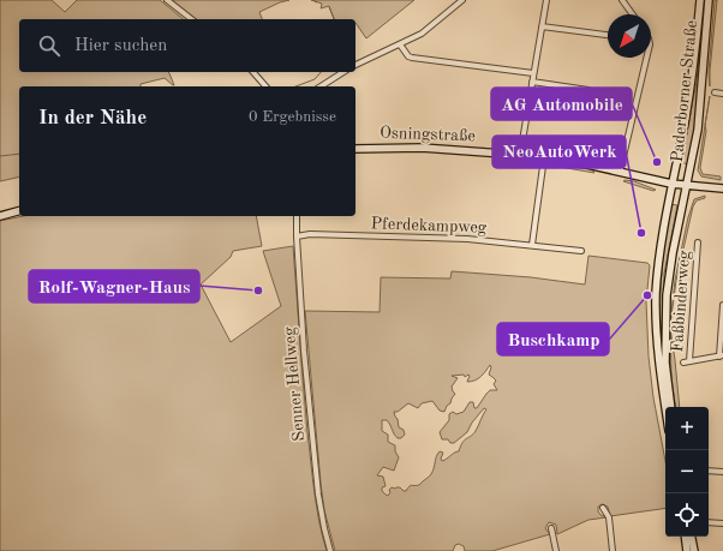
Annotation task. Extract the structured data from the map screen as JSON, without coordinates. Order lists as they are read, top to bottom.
{
  "streets": {
    "main road": ["Paderborner Straße", "Osningstraße"],
    "street": ["Pferdekampweg", "Faßbinderweg", "Senner Hellweg"]
  },
  "crossings": [
    ["Paderborner Straße", "Osningstraße"],
    ["Pferdekampweg", "Senner Hellweg"]
  ],
  "places": [
    "AG Automobile",
    "NeoAutoWerk",
    "Rolf-Wagner-Haus",
    "Buschkamp"
  ],
  "north": "bottom left",
  "page": {
    "search": "Hier suchen",
    "heading": ["In der Nähe", "0 Ergebnisse"],
    "map_buttons": ["+", "−"]
  }
}
